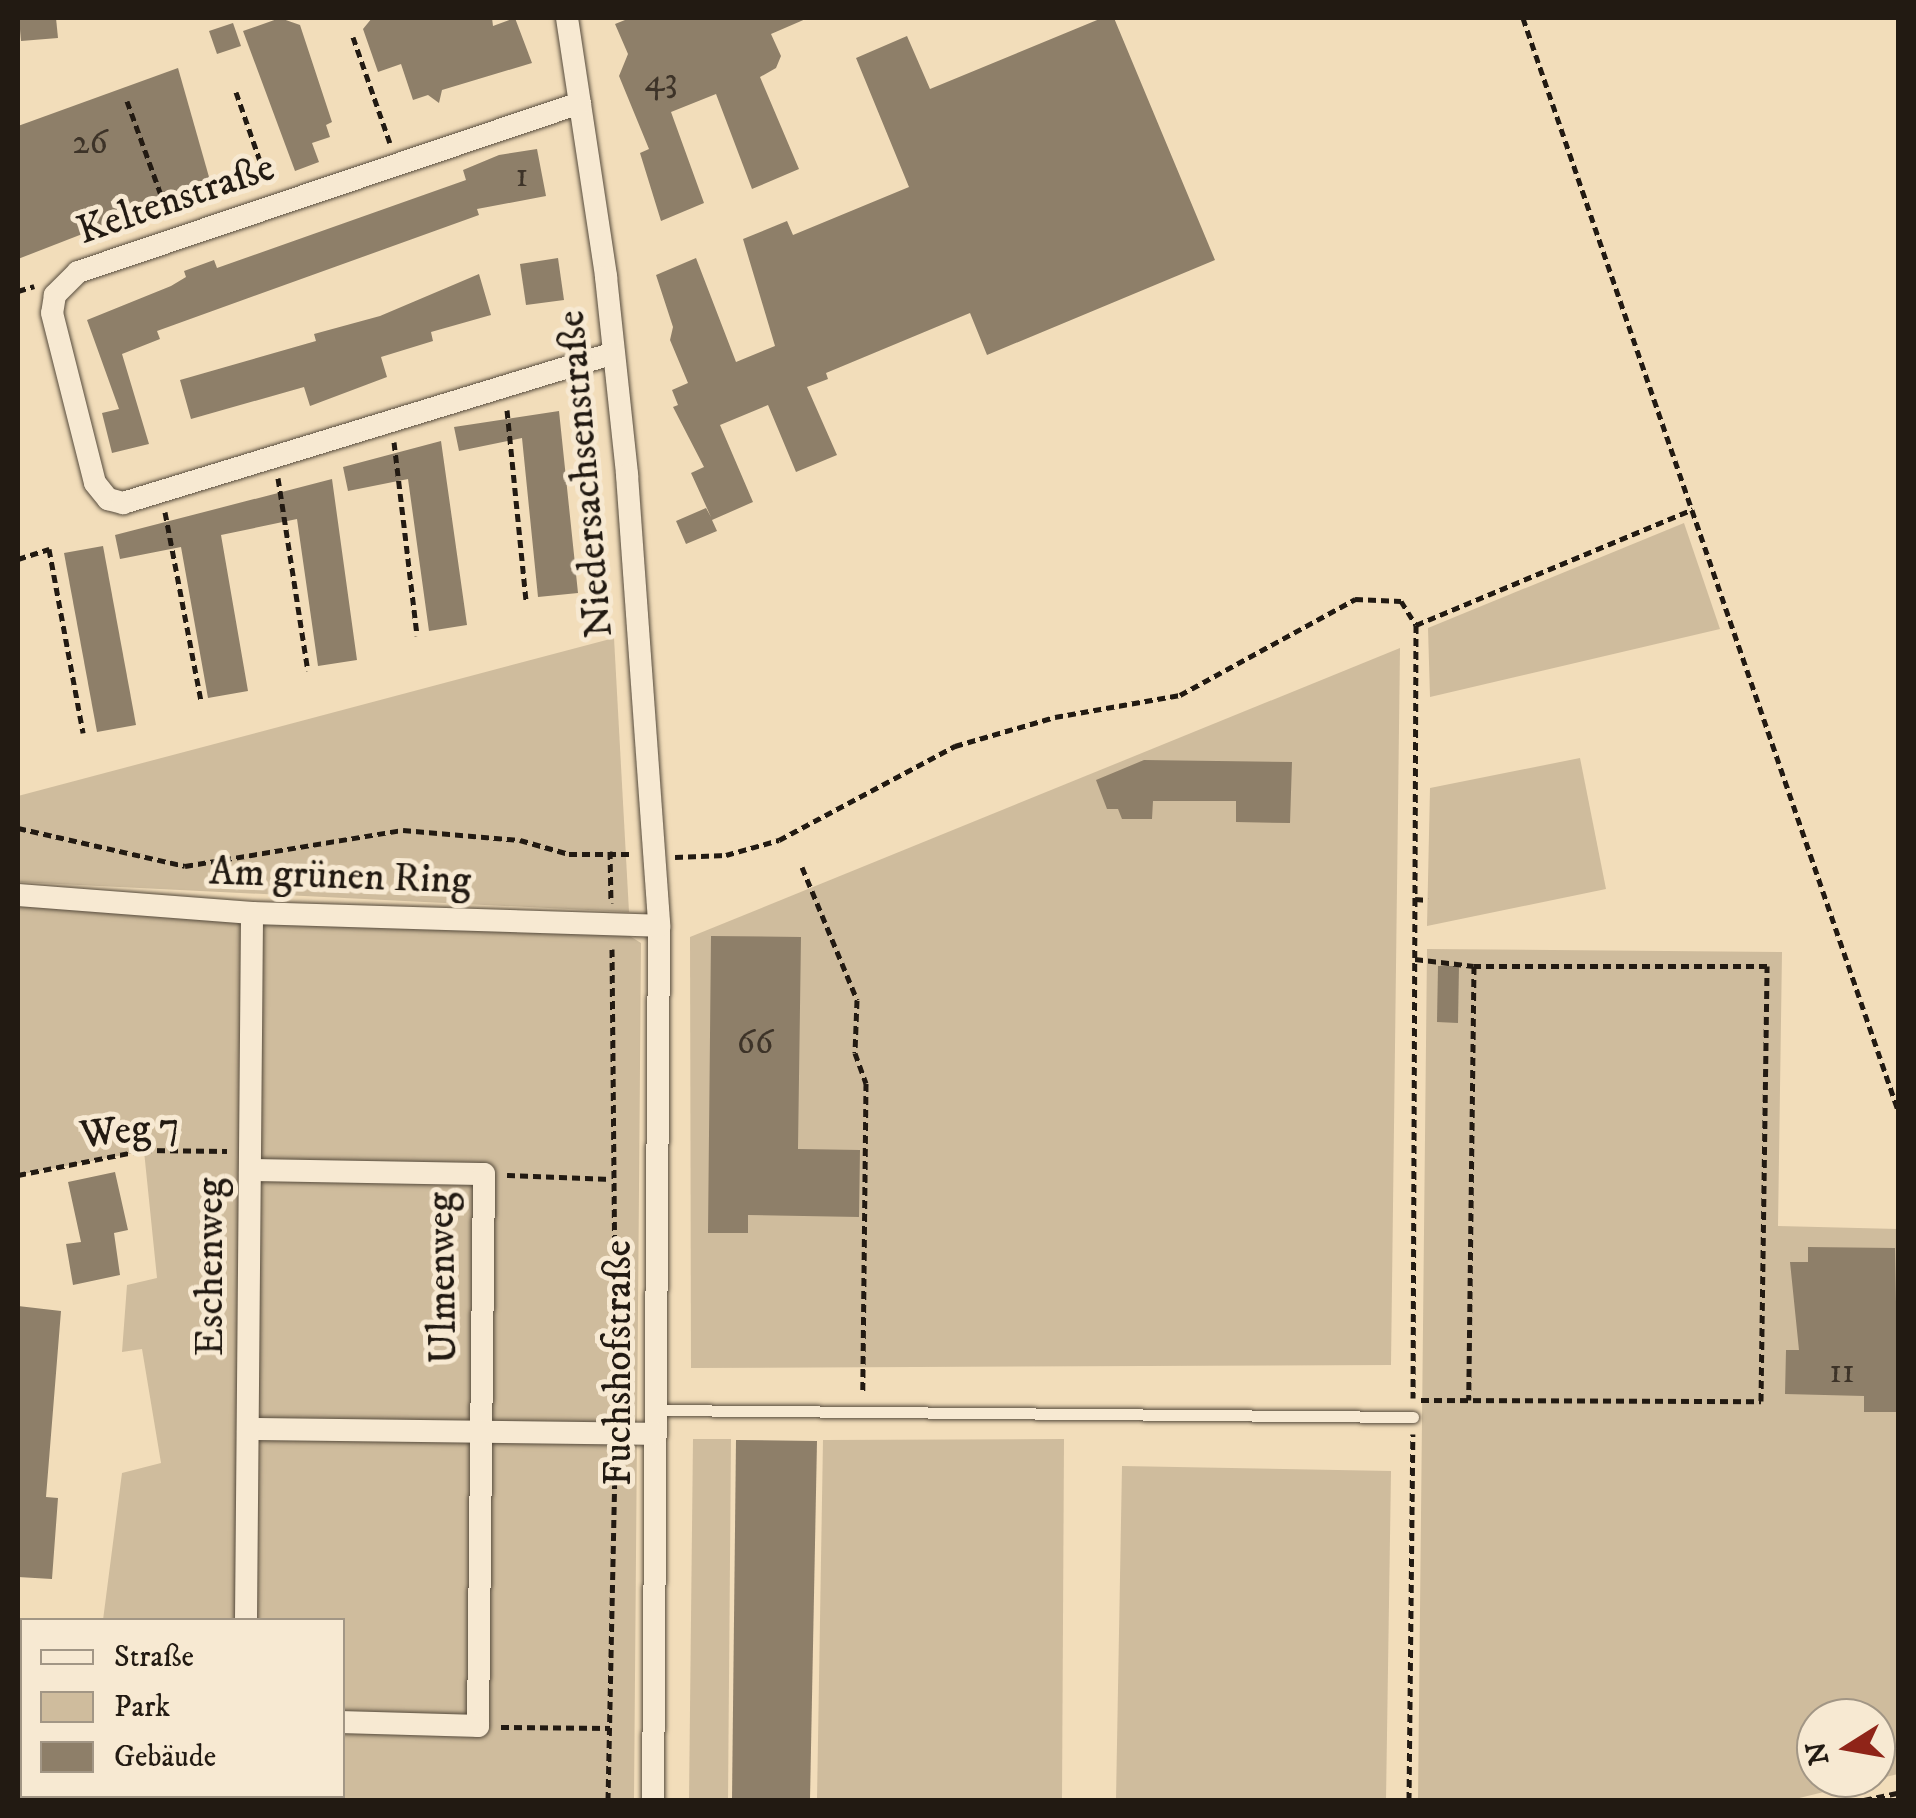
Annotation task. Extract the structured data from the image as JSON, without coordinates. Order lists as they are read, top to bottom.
{
  "streets": {
    "street": [
      "Keltenstraße",
      "Niedersachsenstraße",
      "Am grünen Ring",
      "Eschenweg",
      "Ulmenweg",
      "Fuchshofstraße"
    ],
    "path": ["Weg 7"]
  },
  "crossings": [
    ["Keltenstraße", "Niedersachsenstraße"],
    ["Niedersachsenstraße", "Am grünen Ring"],
    ["Niedersachsenstraße", "Fuchshofstraße"],
    ["Am grünen Ring", "Eschenweg"],
    ["Am grünen Ring", "Fuchshofstraße"],
    ["Weg 7", "Eschenweg"],
    ["Weg 7", "Ulmenweg"],
    ["Eschenweg", "Ulmenweg"]
  ],
  "house_numbers": [
    "43",
    "26",
    "1",
    "66",
    "11"
  ],
  "legend": ["Straße", "Park", "Gebäude"],
  "north": "left"
}
